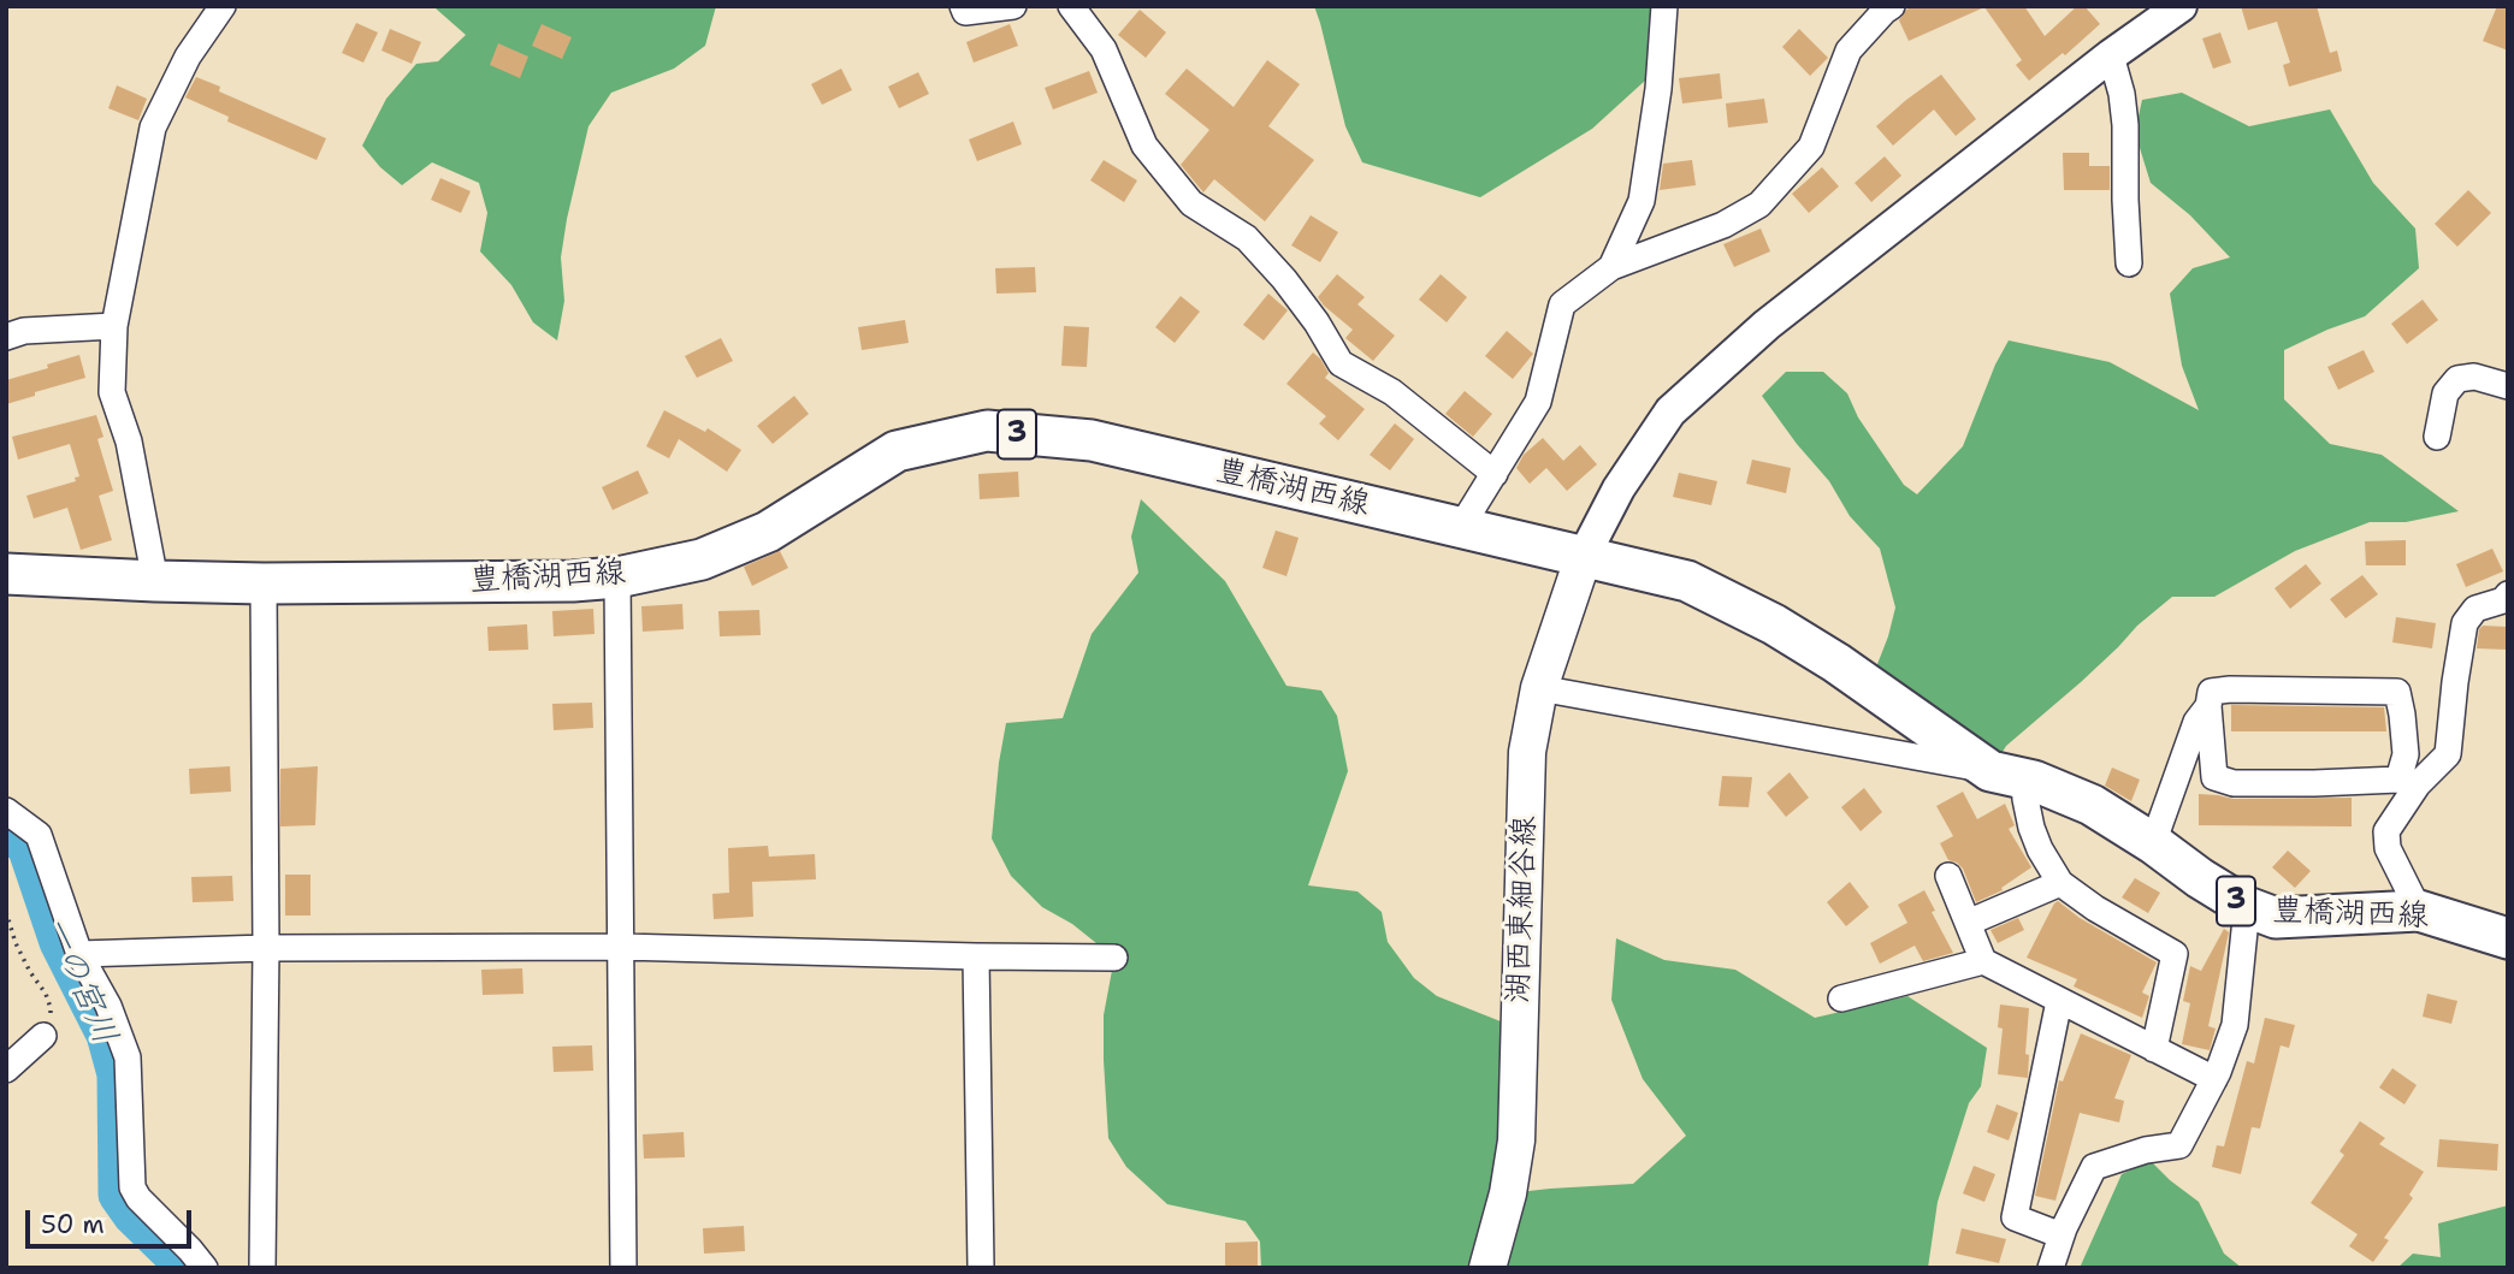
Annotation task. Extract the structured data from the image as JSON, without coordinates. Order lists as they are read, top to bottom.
{
  "streets": {
    "main road": ["3", "豊橋湖西線", "湖西東細谷線"]
  },
  "crossings": [
    ["豊橋湖西線", "湖西東細谷線"]
  ],
  "water": ["一の宮川"],
  "scale_bar": "50 m"
}
